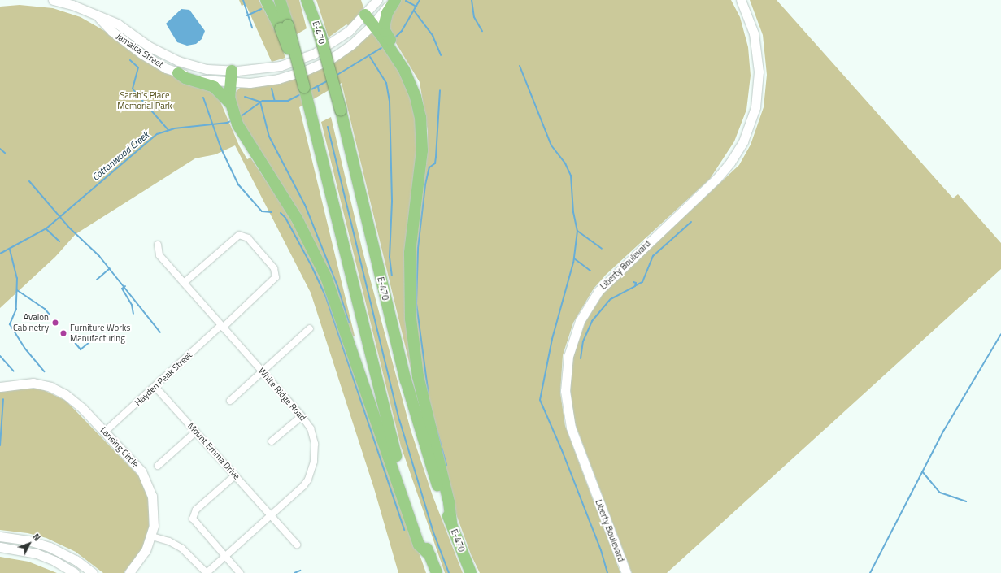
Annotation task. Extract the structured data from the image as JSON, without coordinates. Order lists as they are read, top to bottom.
{
  "streets": {
    "highway": ["E-470"],
    "street": [
      "Jamaica Street",
      "Liberty Boulevard",
      "Hayden Peak Street",
      "White Ridge Road",
      "Lansing Circle",
      "Mount Emma Drive"
    ]
  },
  "crossings": [
    ["Hayden Peak Street", "White Ridge Road"],
    ["Hayden Peak Street", "Lansing Circle"],
    ["Hayden Peak Street", "Mount Emma Drive"],
    ["White Ridge Road", "Mount Emma Drive"]
  ],
  "water": ["Cottonwood Creek"],
  "parks": ["Sarah's Place Memorial Park"],
  "places": ["Avalon Cabinetry", "Furniture Works Manufacturing"],
  "north": "top right"
}
